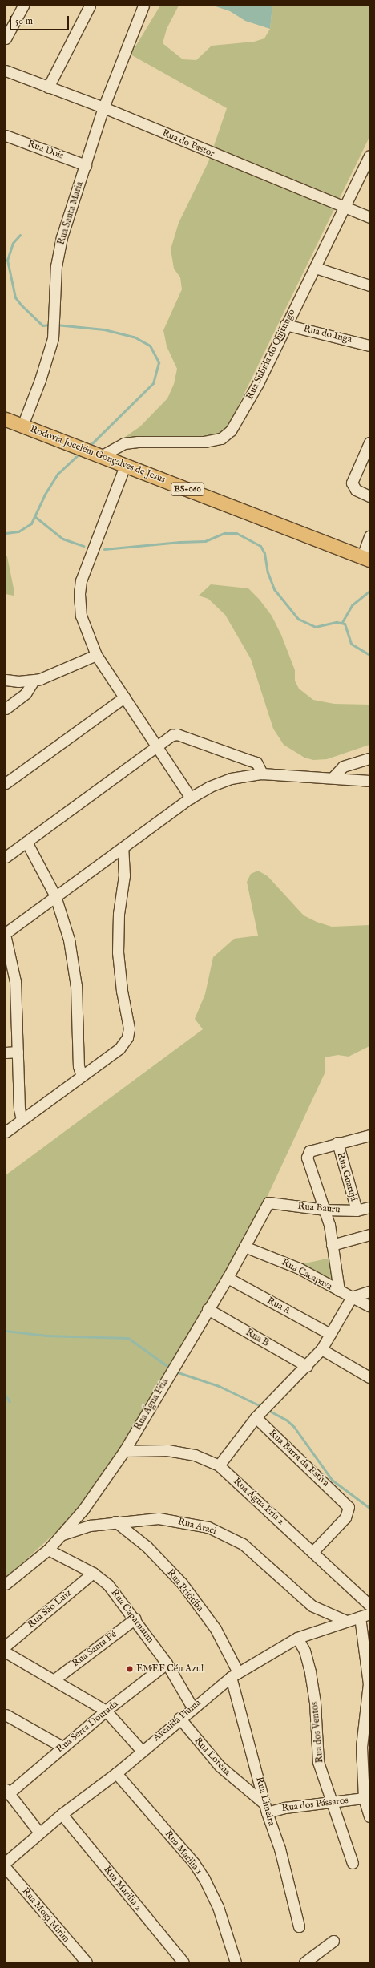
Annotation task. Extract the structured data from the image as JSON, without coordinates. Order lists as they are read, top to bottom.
{
  "streets": {
    "main road": ["Rodovia Jocelém Gonçalves de Jesus", "ES-060"],
    "street": [
      "Rua do Pastor",
      "Rua Dois",
      "Rua Santa Maria",
      "Rua do Inga",
      "Rua Subida do Quitungo",
      "Rua Guarujá",
      "Rua Bauru",
      "Rua Cacapava",
      "Rua A",
      "Rua B",
      "Rua Água Fria",
      "Rua Barra da Estiva",
      "Rua Água Fria 2",
      "Rua Araci",
      "Rua Prititiba",
      "Rua São Luiz",
      "Rua Caparnaum",
      "Rua Santa Fé",
      "Avenida Piuma",
      "Rua Serra Dourada",
      "Rua dos Ventos",
      "Rua Lorena",
      "Rua Limeira",
      "Rua dos Pássaros",
      "Rua Marilia 1",
      "Rua Marilia 2",
      "Rua Mogi Mirim"
    ]
  },
  "crossings": [
    ["Rua do Pastor", "Rua Santa Maria"],
    ["Rua do Pastor", "Rua Subida do Quitungo"],
    ["Rua Dois", "Rua Santa Maria"],
    ["Rua Santa Maria", "Rodovia Jocelém Gonçalves de Jesus"],
    ["Rua do Inga", "Rua Subida do Quitungo"],
    ["Rua Subida do Quitungo", "Rodovia Jocelém Gonçalves de Jesus"],
    ["Rua Guarujá", "Rua Bauru"],
    ["Rua Bauru", "Rua Água Fria"],
    ["Rua Cacapava", "Rua Água Fria"],
    ["Rua A", "Rua Água Fria"],
    ["Rua B", "Rua Água Fria"],
    ["Rua Água Fria", "Rua Água Fria 2"],
    ["Rua Água Fria", "Rua Araci"],
    ["Rua Água Fria", "Rua Caparnaum"],
    ["Rua Barra da Estiva", "Rua Água Fria 2"],
    ["Rua Araci", "Rua Prititiba"],
    ["Rua Araci", "Avenida Piuma"],
    ["Rua Prititiba", "Avenida Piuma"],
    ["Rua Prititiba", "Rua Limeira"],
    ["Rua São Luiz", "Rua Caparnaum"],
    ["Rua Caparnaum", "Rua Santa Fé"],
    ["Rua Caparnaum", "Avenida Piuma"],
    ["Rua Caparnaum", "Rua Serra Dourada"],
    ["Avenida Piuma", "Rua dos Ventos"],
    ["Avenida Piuma", "Rua Lorena"],
    ["Avenida Piuma", "Rua Limeira"],
    ["Avenida Piuma", "Rua Marilia 1"],
    ["Avenida Piuma", "Rua Marilia 2"],
    ["Rua dos Ventos", "Rua dos Pássaros"],
    ["Rua Lorena", "Rua Limeira"],
    ["Rua Lorena", "Rua dos Pássaros"],
    ["Rua Limeira", "Rua dos Pássaros"]
  ],
  "places": ["EMEF Céu Azul"],
  "scale_bar": "50 m"
}
